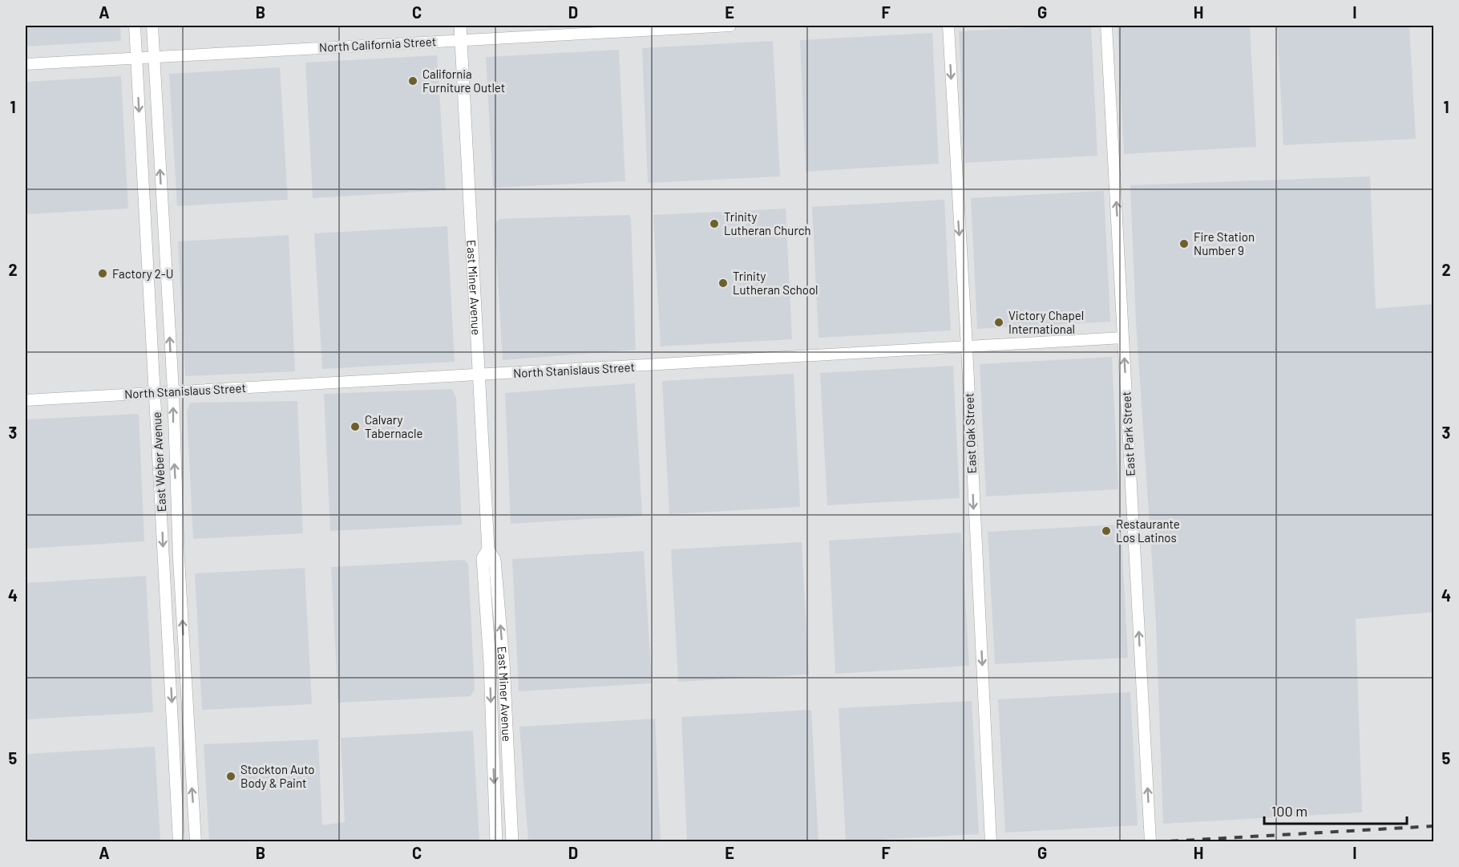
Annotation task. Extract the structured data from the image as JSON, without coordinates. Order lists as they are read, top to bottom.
{
  "streets": {
    "main road": ["East Miner Avenue"],
    "street": [
      "North California Street",
      "North Stanislaus Street",
      "East Oak Street",
      "East Park Street",
      "East Weber Avenue"
    ]
  },
  "crossings": [
    ["North California Street", "East Miner Avenue"],
    ["North California Street", "East Weber Avenue"],
    ["East Miner Avenue", "North Stanislaus Street"],
    ["North Stanislaus Street", "East Oak Street"],
    ["North Stanislaus Street", "East Park Street"],
    ["North Stanislaus Street", "East Weber Avenue"]
  ],
  "one_way": ["East Oak Street", "East Park Street"],
  "places": [
    "California Furniture Outlet",
    "Trinity Lutheran Church",
    "Fire Station Number 9",
    "Factory 2-U",
    "Trinity Lutheran School",
    "Victory Chapel International",
    "Calvary Tabernacle",
    "Restaurante Los Latinos",
    "Stockton Auto Body & Paint"
  ],
  "scale_bar": "100 m",
  "grid": {
    "columns": [
      "A",
      "B",
      "C",
      "D",
      "E",
      "F",
      "G",
      "H",
      "I"
    ],
    "rows": [
      "1",
      "2",
      "3",
      "4",
      "5"
    ]
  }
}
